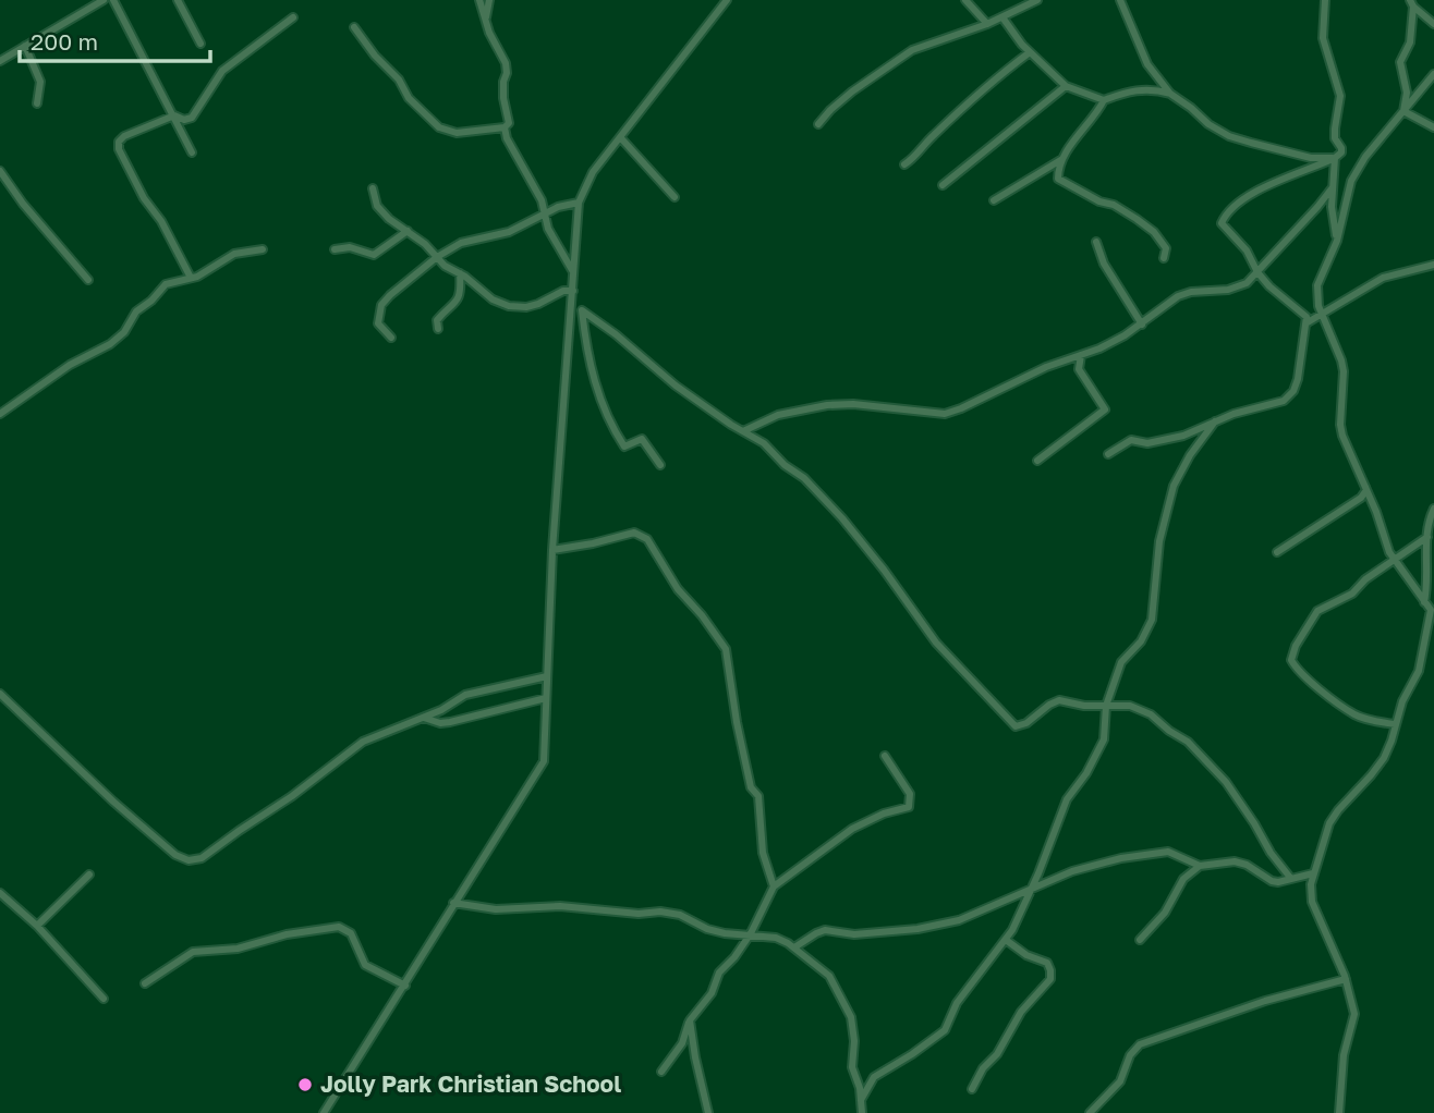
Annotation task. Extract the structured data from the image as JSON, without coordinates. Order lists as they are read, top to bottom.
{
  "places": ["Jolly Park Christian School"],
  "scale_bar": "200 m"
}
